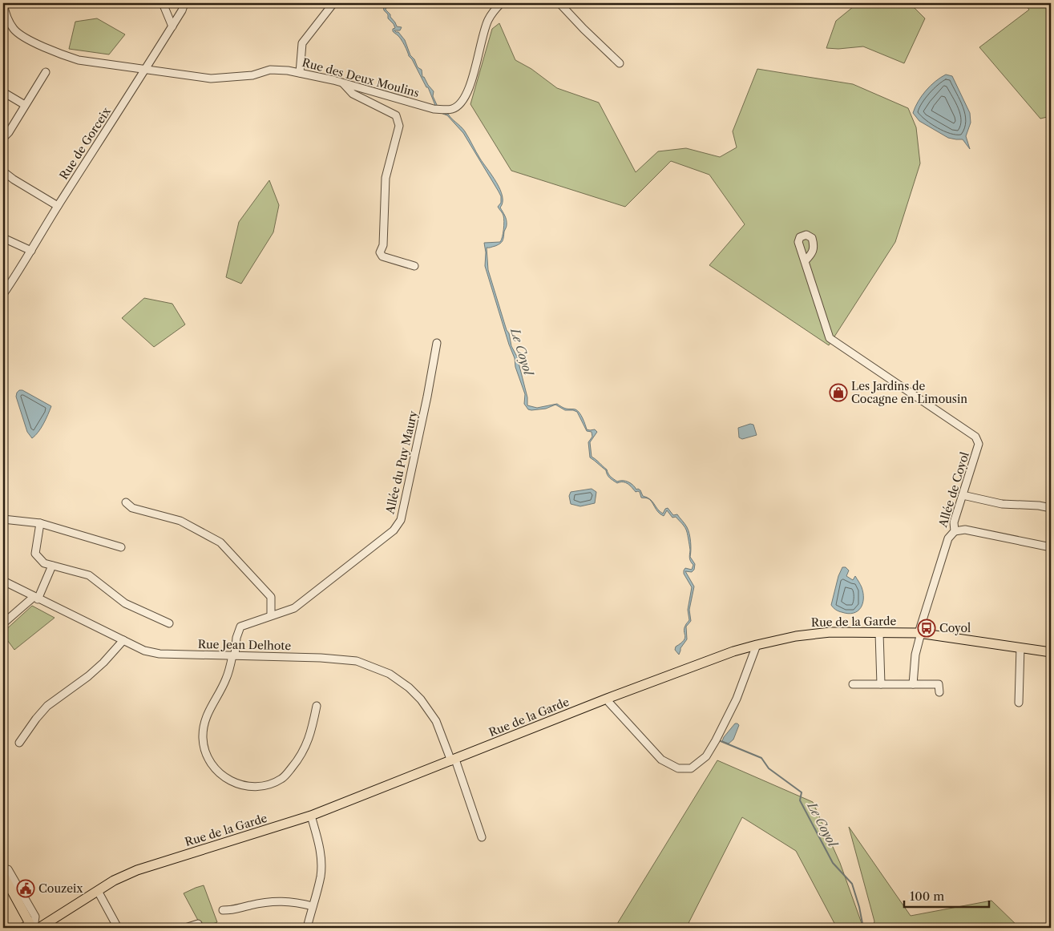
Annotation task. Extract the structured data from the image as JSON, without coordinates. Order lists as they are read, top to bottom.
{
  "streets": {
    "main road": ["Rue de la Garde"],
    "street": [
      "Rue des Deux Moulins",
      "Rue de Gorceix",
      "Allée du Puy Maury",
      "Allée de Coyol",
      "Rue Jean Delhote"
    ]
  },
  "crossings": [
    ["Rue des Deux Moulins", "Rue de Gorceix"],
    ["Allée du Puy Maury", "Rue Jean Delhote"],
    ["Allée de Coyol", "Rue de la Garde"],
    ["Rue de la Garde", "Rue Jean Delhote"]
  ],
  "water": ["Le Coyol"],
  "places": {
    "shop": ["Les Jardins de Cocagne en Limousin"],
    "bus stop": ["Coyol"],
    "public building": ["Couzeix"]
  },
  "scale_bar": "100 m"
}
